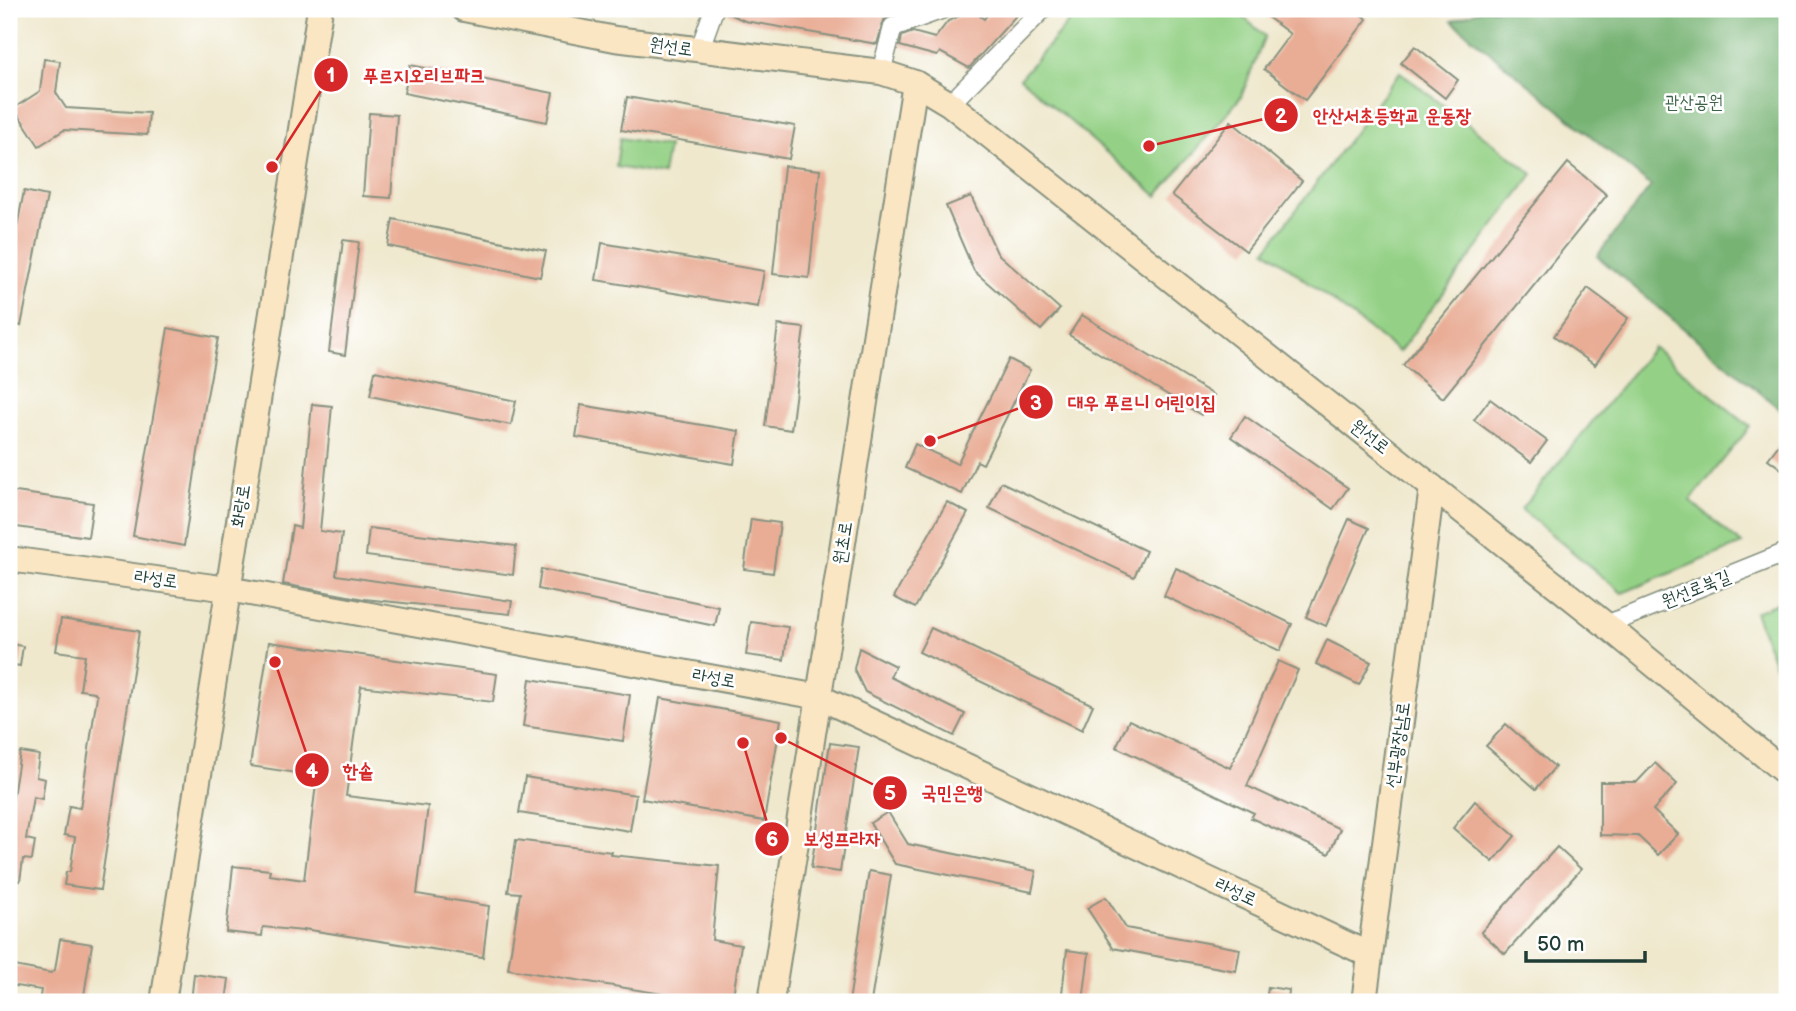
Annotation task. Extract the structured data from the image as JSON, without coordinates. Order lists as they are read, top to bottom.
{
  "streets": {
    "street": [
      "원선로",
      "화랑로",
      "원초로",
      "라성로",
      "원선로북길",
      "선부광장남로"
    ]
  },
  "crossings": [
    ["원선로", "원초로"],
    ["원선로", "원선로북길"],
    ["원선로", "선부광장남로"],
    ["화랑로", "라성로"],
    ["원초로", "라성로"],
    ["라성로", "선부광장남로"]
  ],
  "parks": ["관산공원"],
  "places": [
    "안산서초등학교 운동장",
    "푸르지오리브파크",
    "대우 푸르니 어린이집",
    "한솥",
    "국민은행",
    "보성프라자"
  ],
  "scale_bar": "50 m"
}
